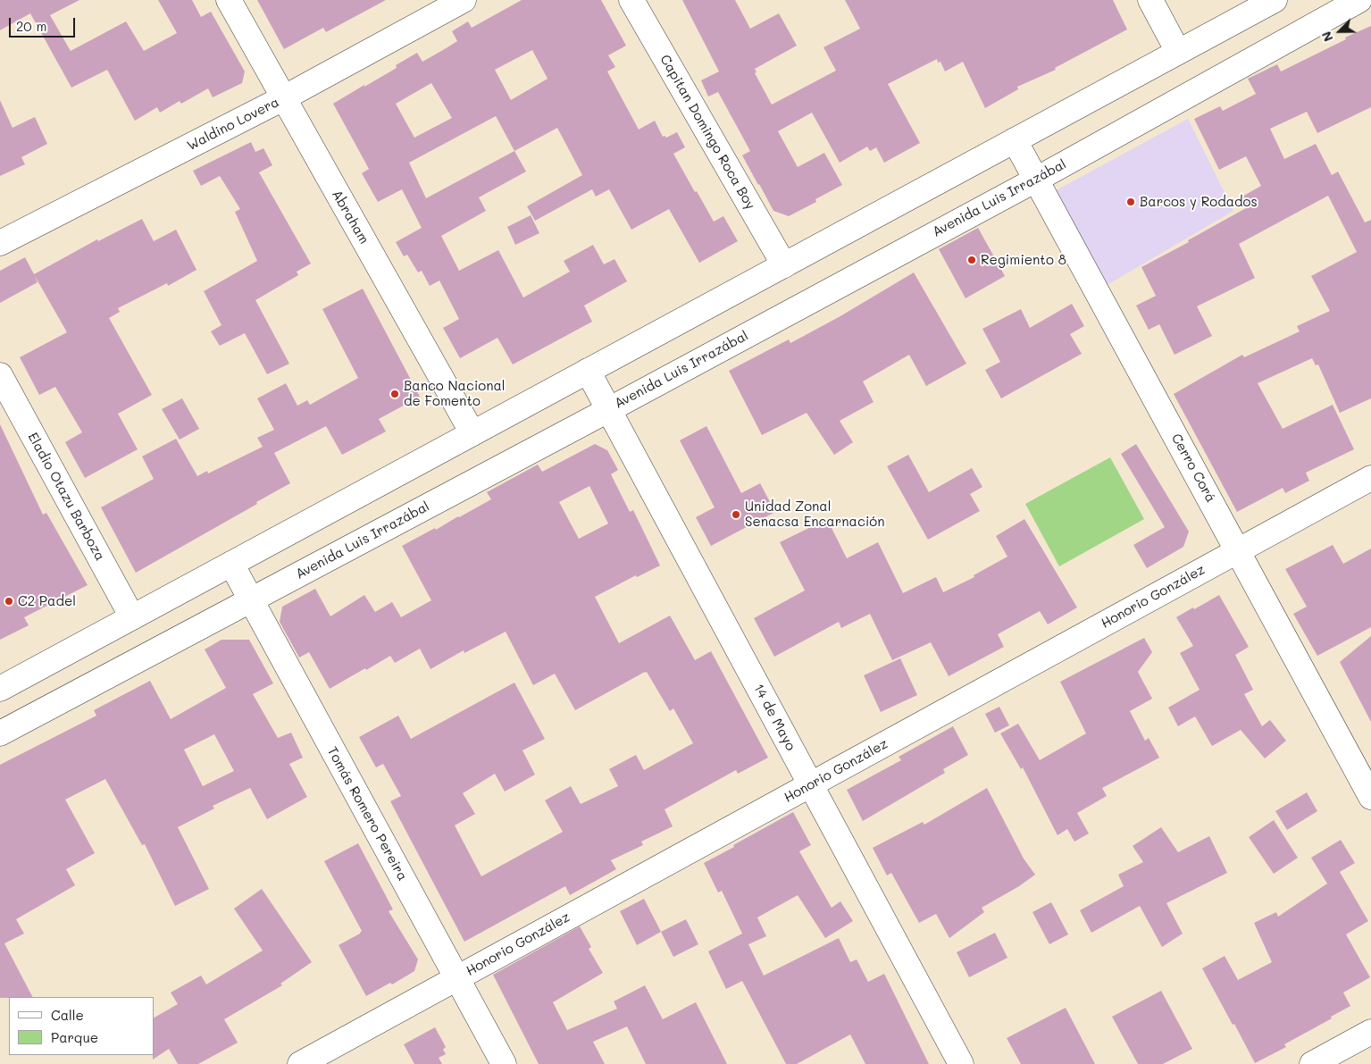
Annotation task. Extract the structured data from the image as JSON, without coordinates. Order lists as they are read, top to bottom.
{
  "streets": {
    "main road": [
      "Waldino Lovera",
      "Capitan Domingo Roca Boy",
      "Avenida Luis Irrazábal",
      "Abraham",
      "Cerro Corá",
      "Eladio Otazu Barboza",
      "Honorio González",
      "14 de Mayo",
      "Tomás Romero Pereira"
    ]
  },
  "crossings": [
    ["Waldino Lovera", "Abraham"],
    ["Avenida Luis Irrazábal", "Cerro Corá"],
    ["Avenida Luis Irrazábal", "14 de Mayo"],
    ["Avenida Luis Irrazábal", "Tomás Romero Pereira"],
    ["Cerro Corá", "Honorio González"],
    ["Honorio González", "14 de Mayo"],
    ["Honorio González", "Tomás Romero Pereira"]
  ],
  "places": [
    "Barcos y Rodados",
    "Regimiento 8",
    "Banco Nacional de Fomento",
    "Unidad Zonal Senacsa Encarnación",
    "C2 Padel"
  ],
  "legend": ["Calle", "Parque"],
  "scale_bar": "20 m",
  "north": "bottom left"
}
